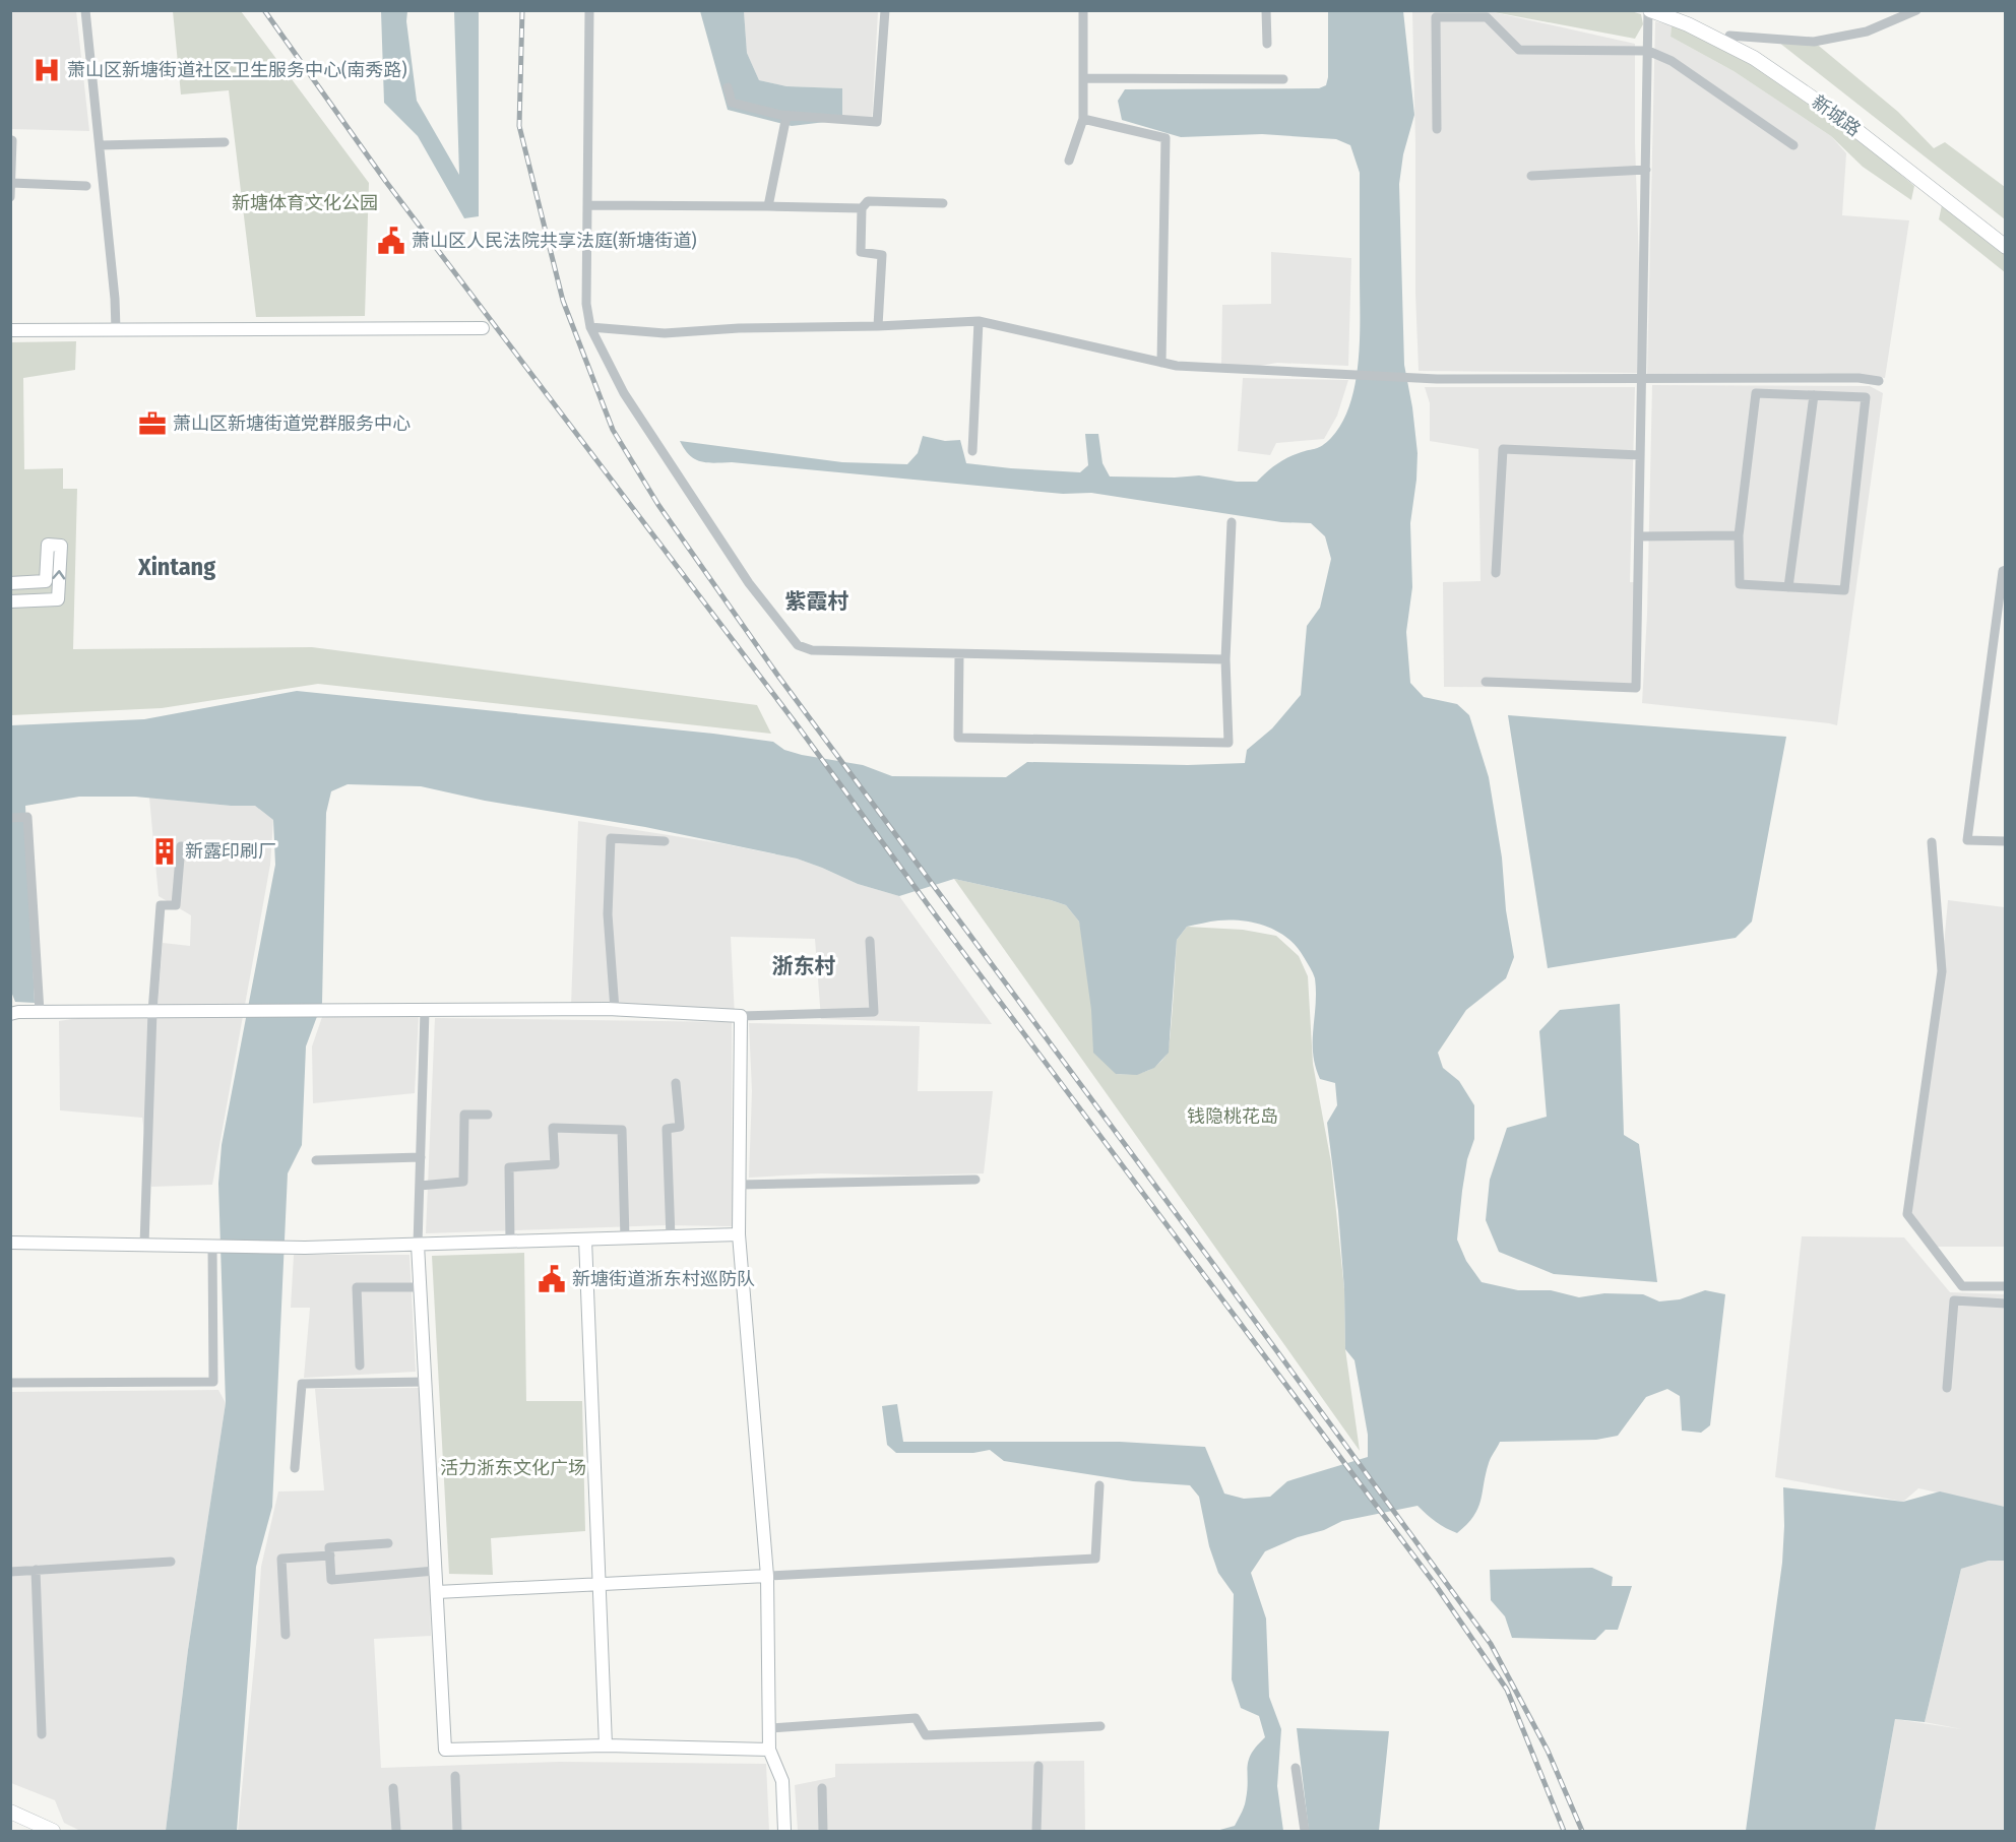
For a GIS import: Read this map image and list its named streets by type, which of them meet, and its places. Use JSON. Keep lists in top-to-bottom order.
{
  "streets": {
    "main road": ["新城路"]
  },
  "districts": ["Xintang", "紫霞村", "浙东村"],
  "parks": ["新塘体育文化公园", "钱隐桃花岛", "活力浙东文化广场"],
  "places": {
    "hospital": ["萧山区新塘街道社区卫生服务中心(南秀路)"],
    "public building": ["萧山区人民法院共享法庭(新塘街道)", "新塘街道浙东村巡防队"],
    "office": ["萧山区新塘街道党群服务中心"],
    "building": ["新露印刷厂"]
  }
}
